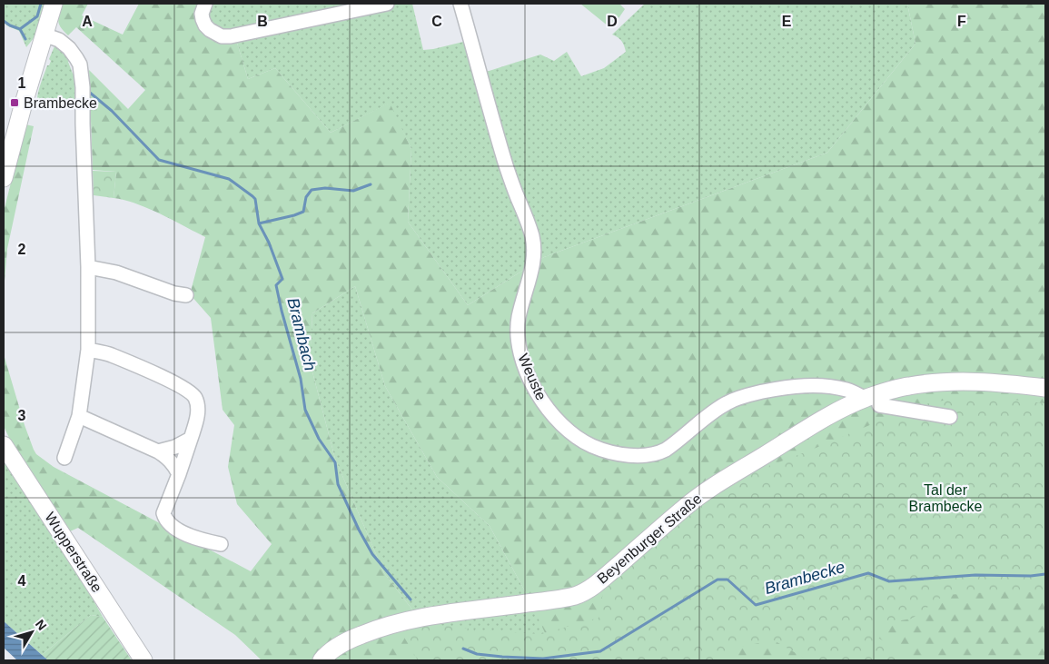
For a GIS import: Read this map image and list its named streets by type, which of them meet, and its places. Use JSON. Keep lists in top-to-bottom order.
{
  "streets": {
    "main road": ["Beyenburger Straße", "Wupperstraße"],
    "street": ["Weuste"]
  },
  "crossings": [
    ["Weuste", "Beyenburger Straße"]
  ],
  "water": ["Brambach", "Brambecke"],
  "parks": ["Tal der Brambecke"],
  "places": {
    "transit": ["Brambecke"]
  },
  "north": "top right",
  "grid": {
    "columns": [
      "A",
      "B",
      "C",
      "D",
      "E",
      "F"
    ],
    "rows": [
      "1",
      "2",
      "3",
      "4"
    ]
  }
}
